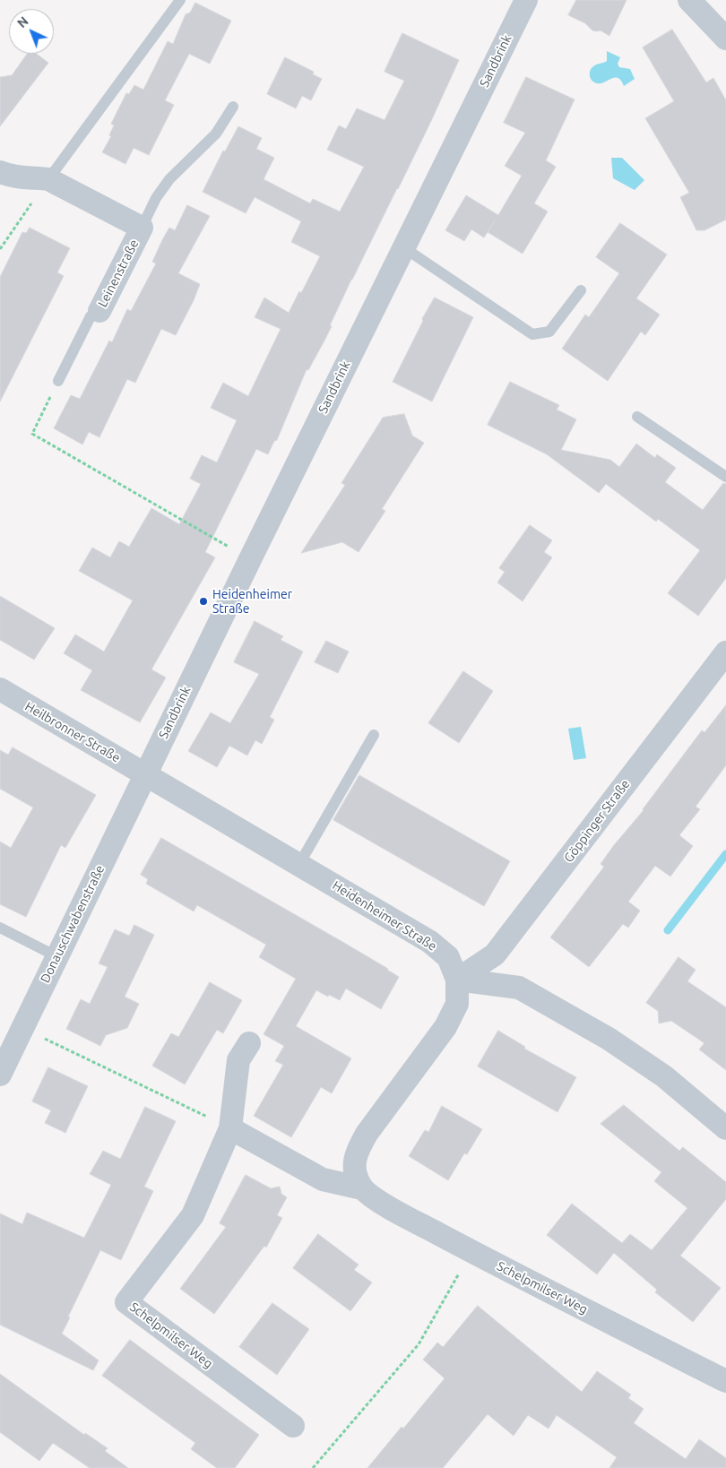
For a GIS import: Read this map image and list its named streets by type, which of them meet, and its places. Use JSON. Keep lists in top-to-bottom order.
{
  "streets": {
    "street": [
      "Sandbrink",
      "Leinenstraße",
      "Heilbronner Straße",
      "Göppinger Straße",
      "Heidenheimer Straße",
      "Donauschwabenstraße",
      "Schelpmilser Weg"
    ]
  },
  "crossings": [
    ["Sandbrink", "Heilbronner Straße"],
    ["Sandbrink", "Heidenheimer Straße"],
    ["Sandbrink", "Donauschwabenstraße"],
    ["Heilbronner Straße", "Heidenheimer Straße"],
    ["Heilbronner Straße", "Donauschwabenstraße"],
    ["Göppinger Straße", "Heidenheimer Straße"],
    ["Göppinger Straße", "Schelpmilser Weg"],
    ["Heidenheimer Straße", "Donauschwabenstraße"],
    ["Heidenheimer Straße", "Schelpmilser Weg"]
  ],
  "places": ["Heidenheimer Straße"],
  "north": "top left"
}
